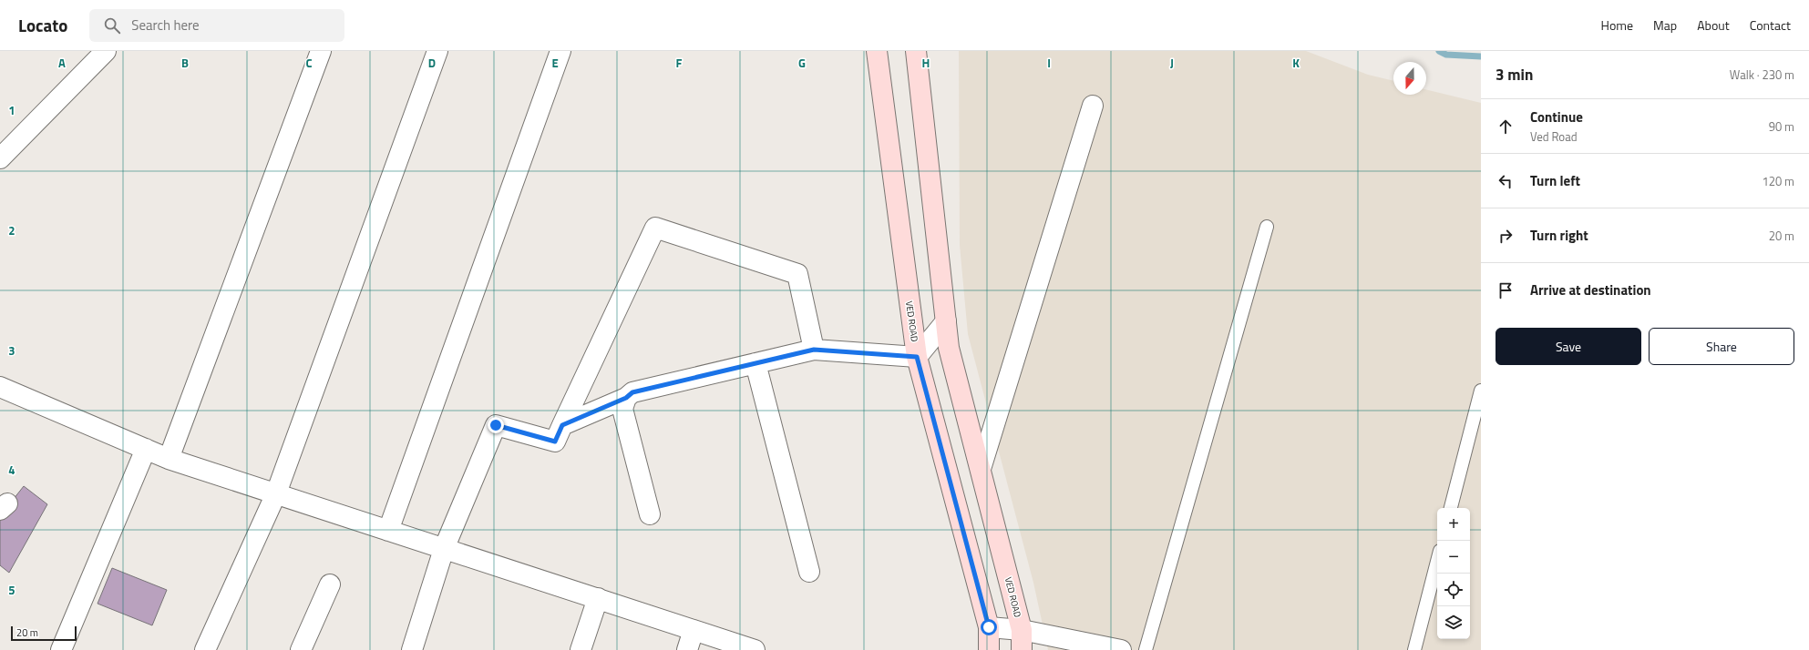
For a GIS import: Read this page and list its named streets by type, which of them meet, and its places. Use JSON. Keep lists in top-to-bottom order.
{
  "streets": {
    "main road": ["VED ROAD"]
  },
  "scale_bar": "20 m",
  "north": "bottom",
  "page": {
    "header": "Locato",
    "search": "Search here",
    "nav": [
      "Home",
      "Map",
      "About",
      "Contact"
    ],
    "heading": ["3 min", "Walk · 230 m"],
    "list": [
      ["Continue", "Ved Road", "90 m"],
      ["Turn left", "120 m"],
      ["Turn right", "20 m"],
      "Arrive at destination"
    ],
    "buttons": ["Save", "Share"],
    "map_buttons": ["+", "−"],
    "scale": "20 m"
  },
  "grid": {
    "columns": [
      "A",
      "B",
      "C",
      "D",
      "E",
      "F",
      "G",
      "H",
      "I",
      "J",
      "K"
    ],
    "rows": [
      "1",
      "2",
      "3",
      "4",
      "5"
    ]
  }
}
